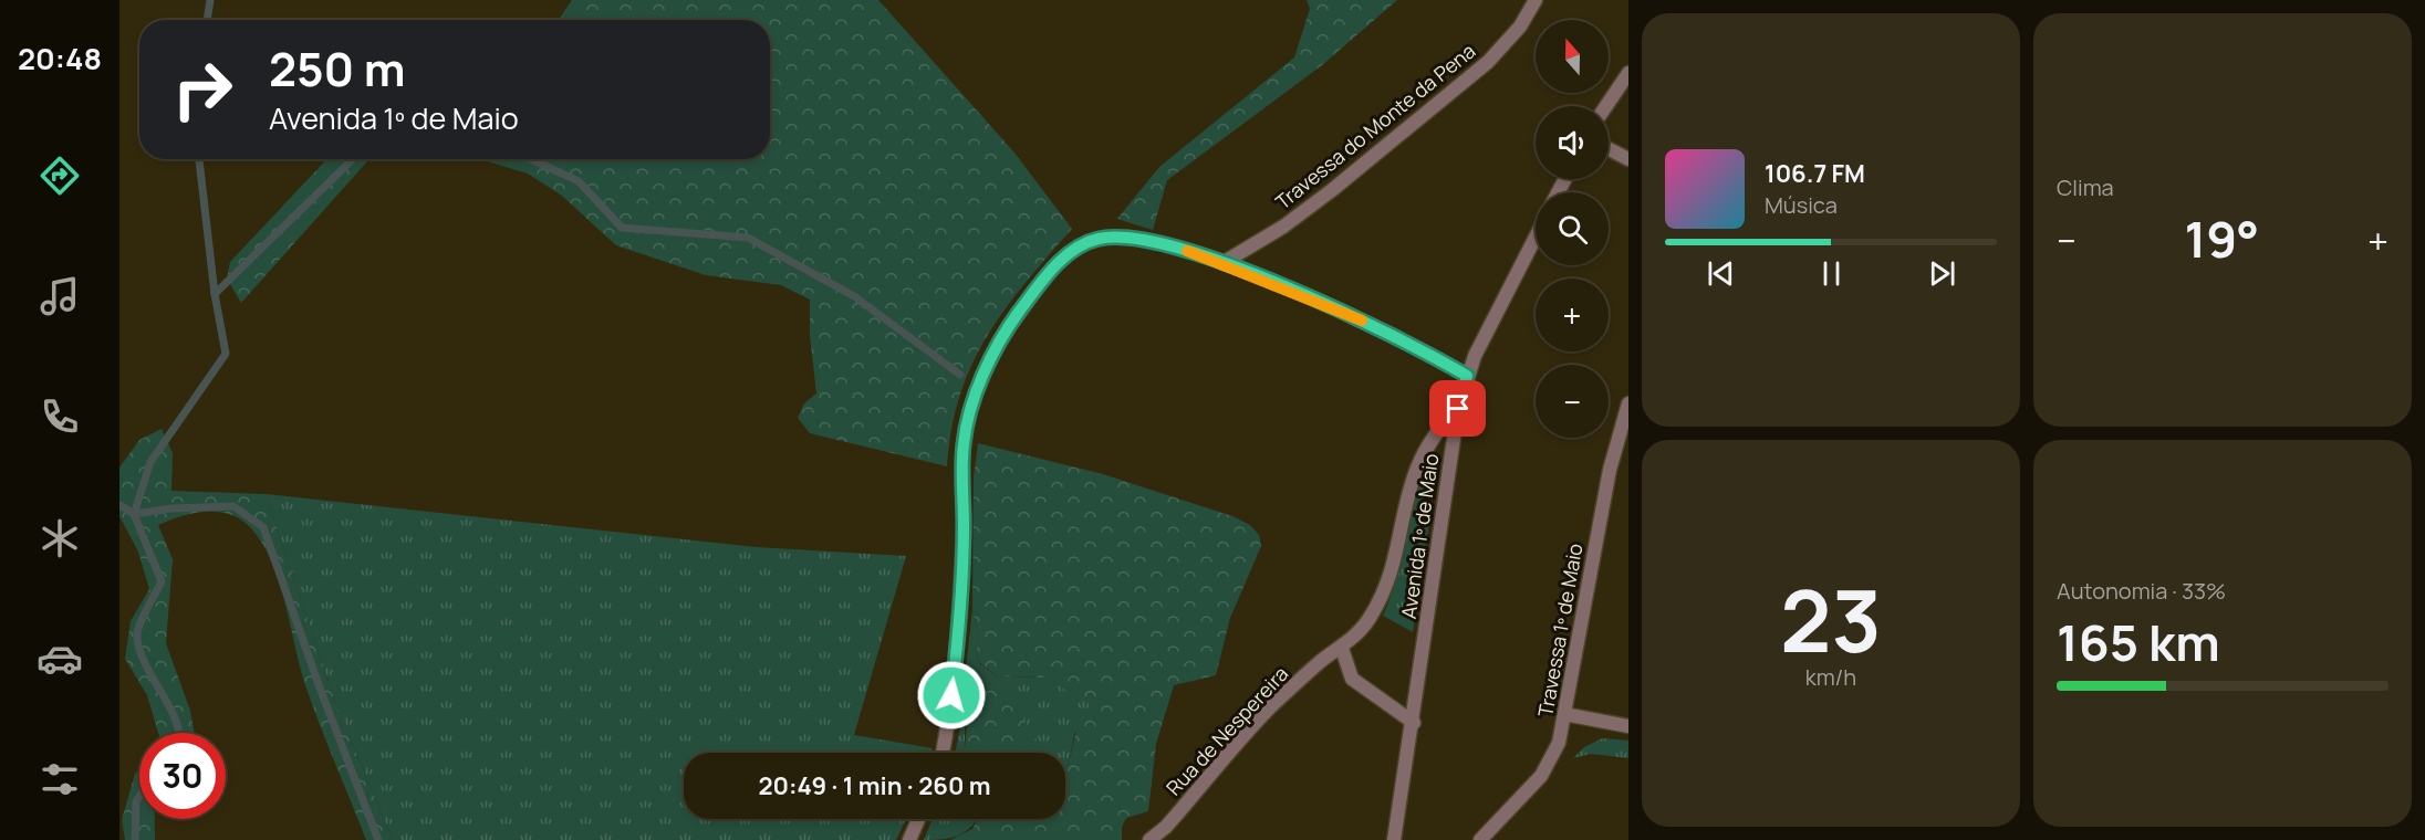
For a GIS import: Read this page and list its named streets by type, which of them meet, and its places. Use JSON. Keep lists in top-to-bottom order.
{
  "streets": {
    "street": [
      "Travessa do Monte da Pena",
      "Avenida 1º de Maio",
      "Travessa 1º de Maio",
      "Rua de Nespereira"
    ]
  },
  "crossings": [
    ["Avenida 1º de Maio", "Rua de Nespereira"]
  ],
  "north": "top",
  "page": {
    "tabs": "20:48",
    "tile": [
      "Clima",
      ["23", "km/h"],
      ["Autonomia · 33%", "165 km"]
    ],
    "map_buttons": ["+", "−"],
    "turn": ["250 m", "Avenida 1º de Maio"],
    "song": ["106.7 FM", "Música"],
    "heat": ["−", "19°", "+"],
    "limit": "30",
    "trip": "20:49 · 1 min · 260 m"
  }
}
